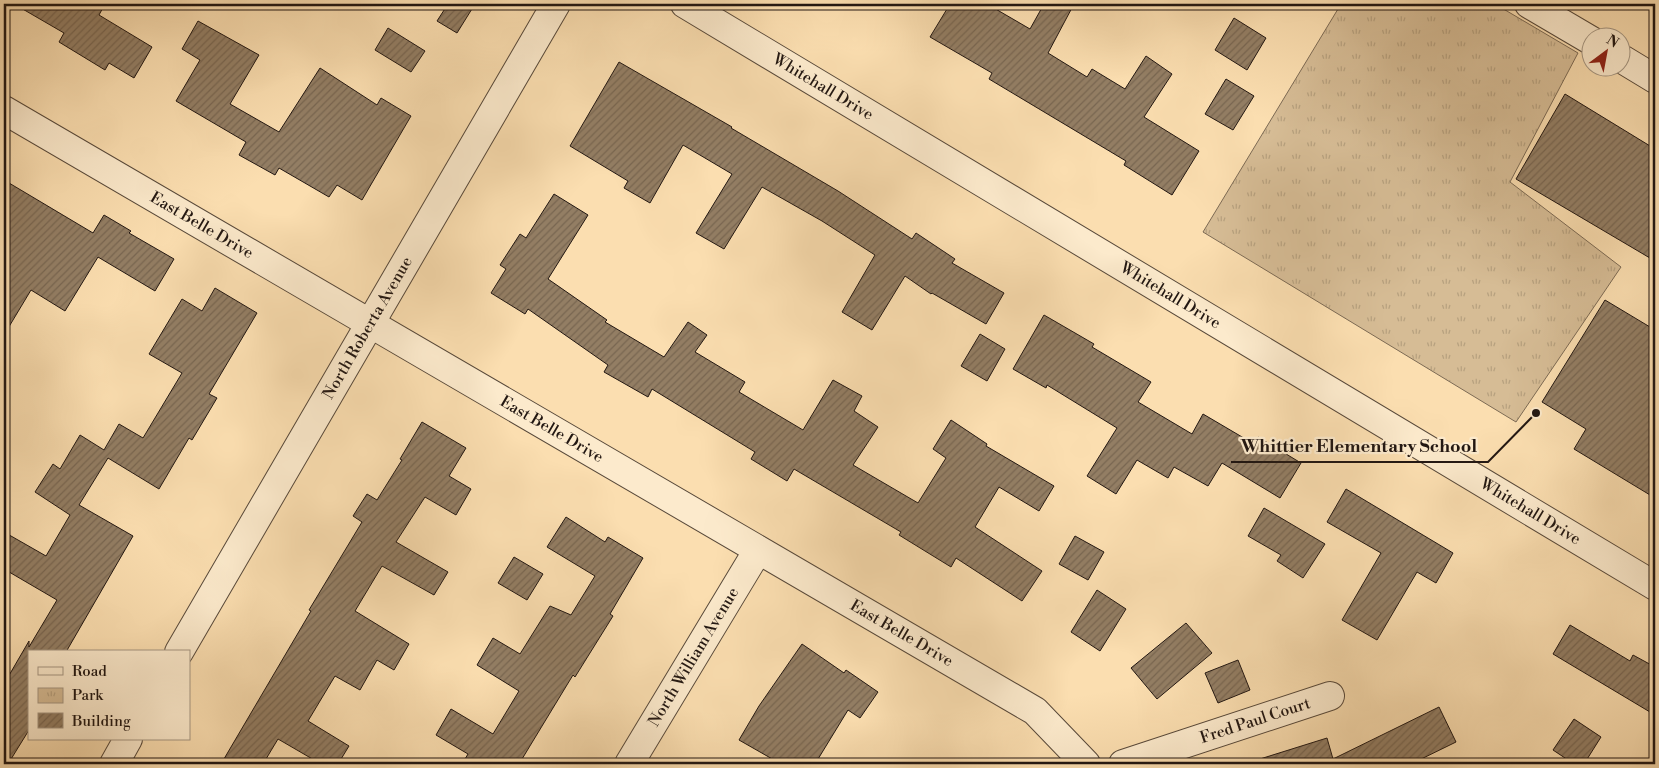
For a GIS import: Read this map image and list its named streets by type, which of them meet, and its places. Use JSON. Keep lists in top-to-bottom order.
{
  "streets": {
    "street": [
      "Whitehall Drive",
      "East Belle Drive",
      "North Roberta Avenue",
      "North William Avenue",
      "Fred Paul Court"
    ]
  },
  "crossings": [
    ["East Belle Drive", "North Roberta Avenue"],
    ["East Belle Drive", "North William Avenue"]
  ],
  "places": ["Whittier Elementary School"],
  "legend": ["Road", "Park", "Building"],
  "north": "top right"
}
